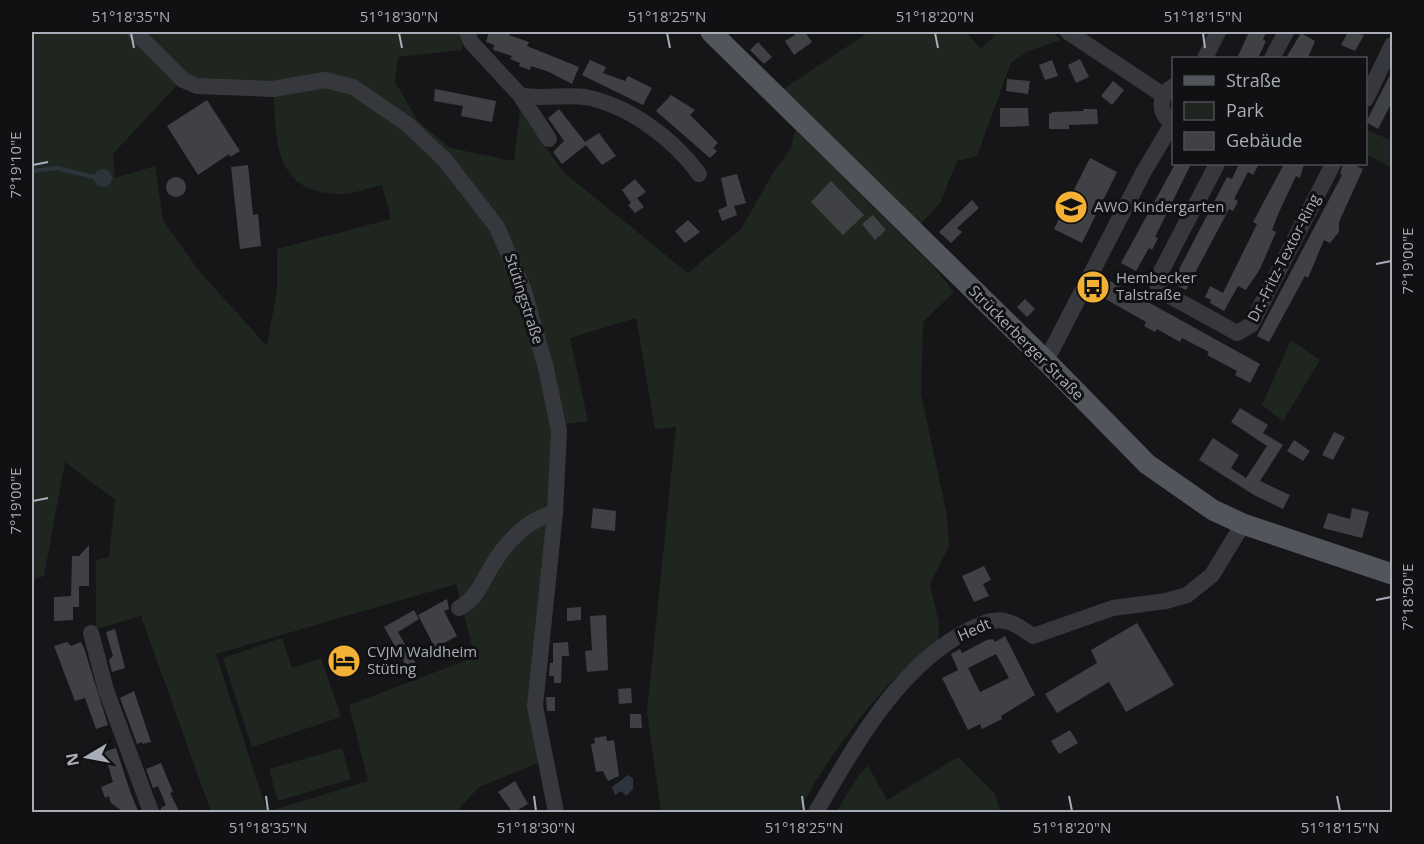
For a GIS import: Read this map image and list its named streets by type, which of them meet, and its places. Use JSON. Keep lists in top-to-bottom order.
{
  "streets": {
    "main road": ["Strückerberger Straße"],
    "street": ["Dr.-Fritz-Textor-Ring", "Stütingstraße", "Hedt"]
  },
  "crossings": [
    ["Strückerberger Straße", "Hedt"]
  ],
  "places": {
    "school or university": ["AWO Kindergarten"],
    "bus stop": ["Hembecker Talstraße"],
    "hotel": ["CVJM Waldheim Stüting"]
  },
  "legend": ["Straße", "Park", "Gebäude"],
  "north": "left",
  "coordinates": [
    "51°18'35\"N",
    "51°18'30\"N",
    "51°18'25\"N",
    "51°18'20\"N",
    "51°18'15\"N",
    "7°19'10\"E",
    "7°19'00\"E",
    "7°18'50\"E"
  ]
}
